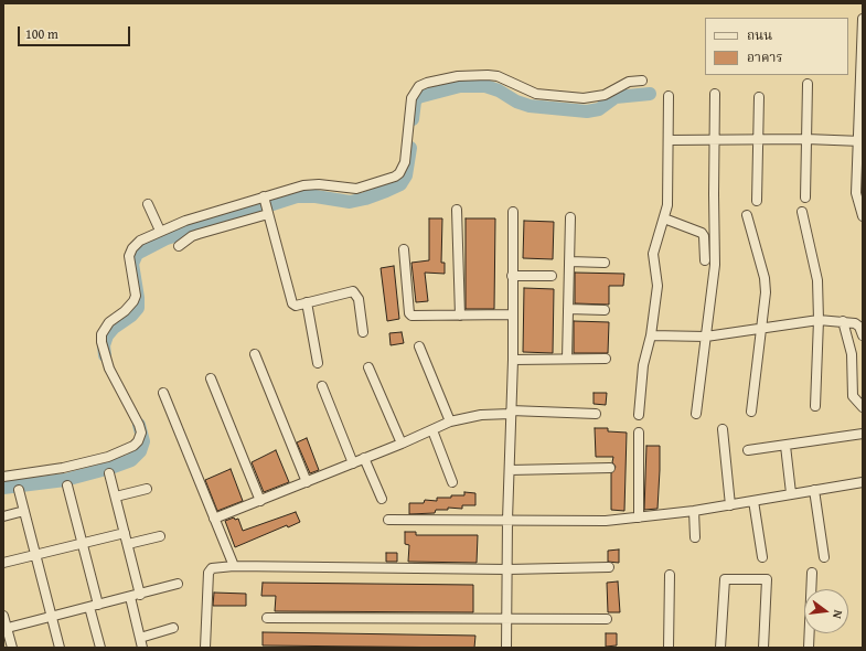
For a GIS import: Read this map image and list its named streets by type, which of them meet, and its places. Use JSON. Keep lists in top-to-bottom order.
{
  "legend": ["ถนน", "อาคาร"],
  "scale_bar": "100 m",
  "north": "right"
}
